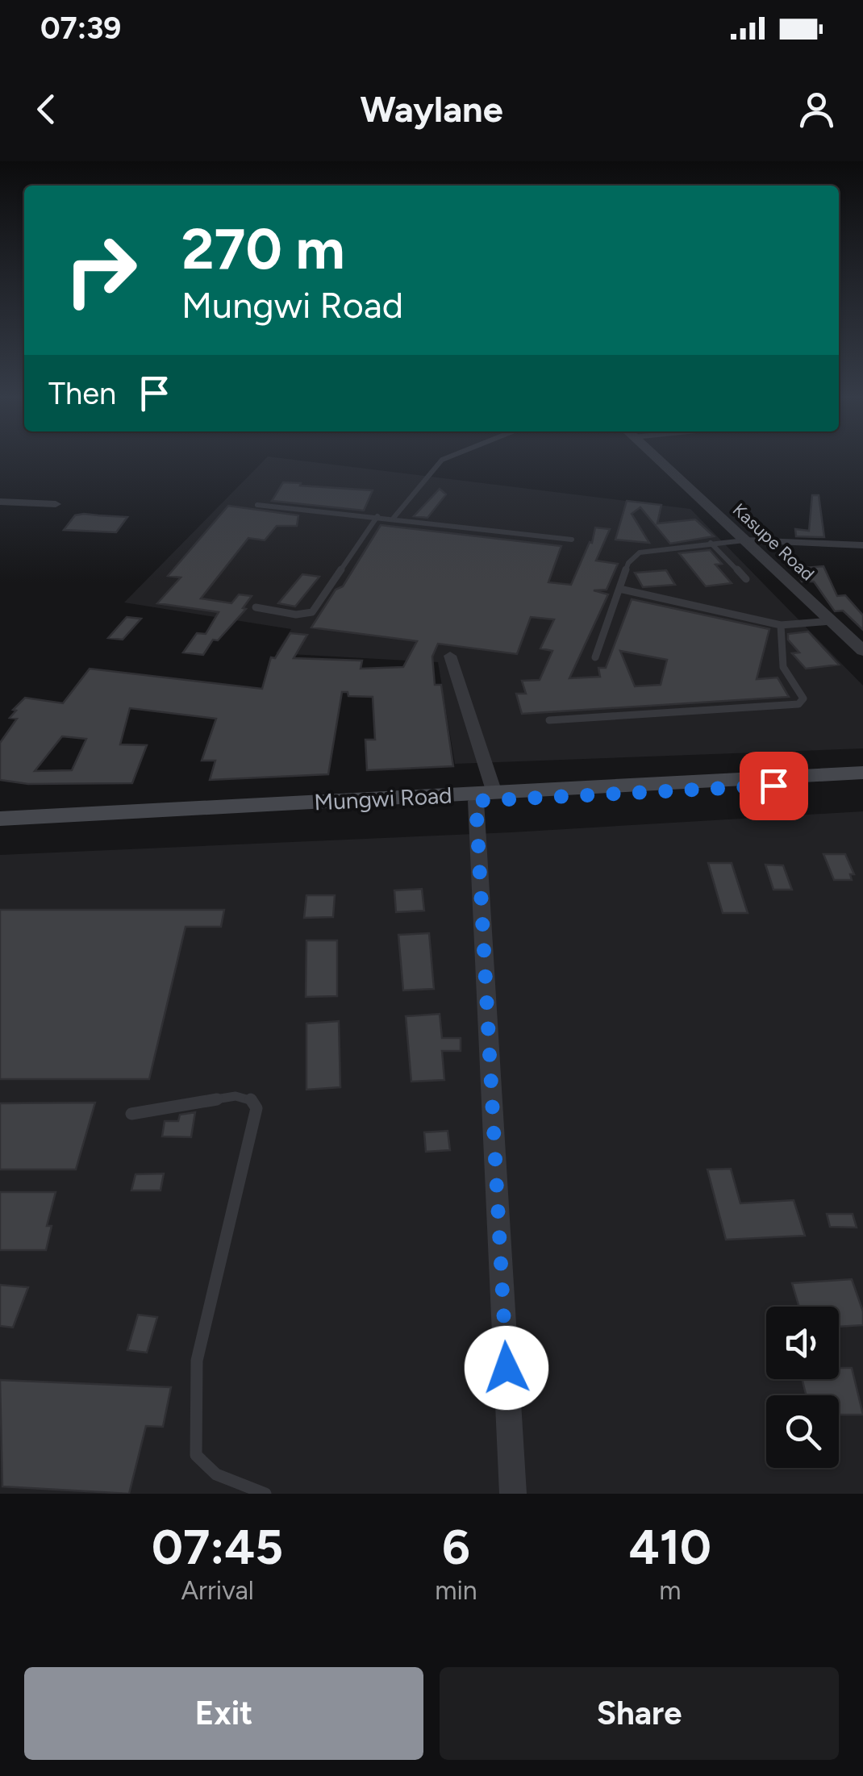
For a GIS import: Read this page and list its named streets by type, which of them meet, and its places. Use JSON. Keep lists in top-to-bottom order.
{
  "streets": {
    "main road": ["Mungwi Road"],
    "street": ["Kasupe Road"]
  },
  "page": {
    "status": "07:39",
    "header": "Waylane",
    "turn": ["270 m", "Mungwi Road"],
    "then": "Then",
    "eta": [
      "07:45",
      "Arrival",
      "6",
      "min",
      "410",
      "m"
    ],
    "buttons": ["Exit", "Share"]
  }
}
